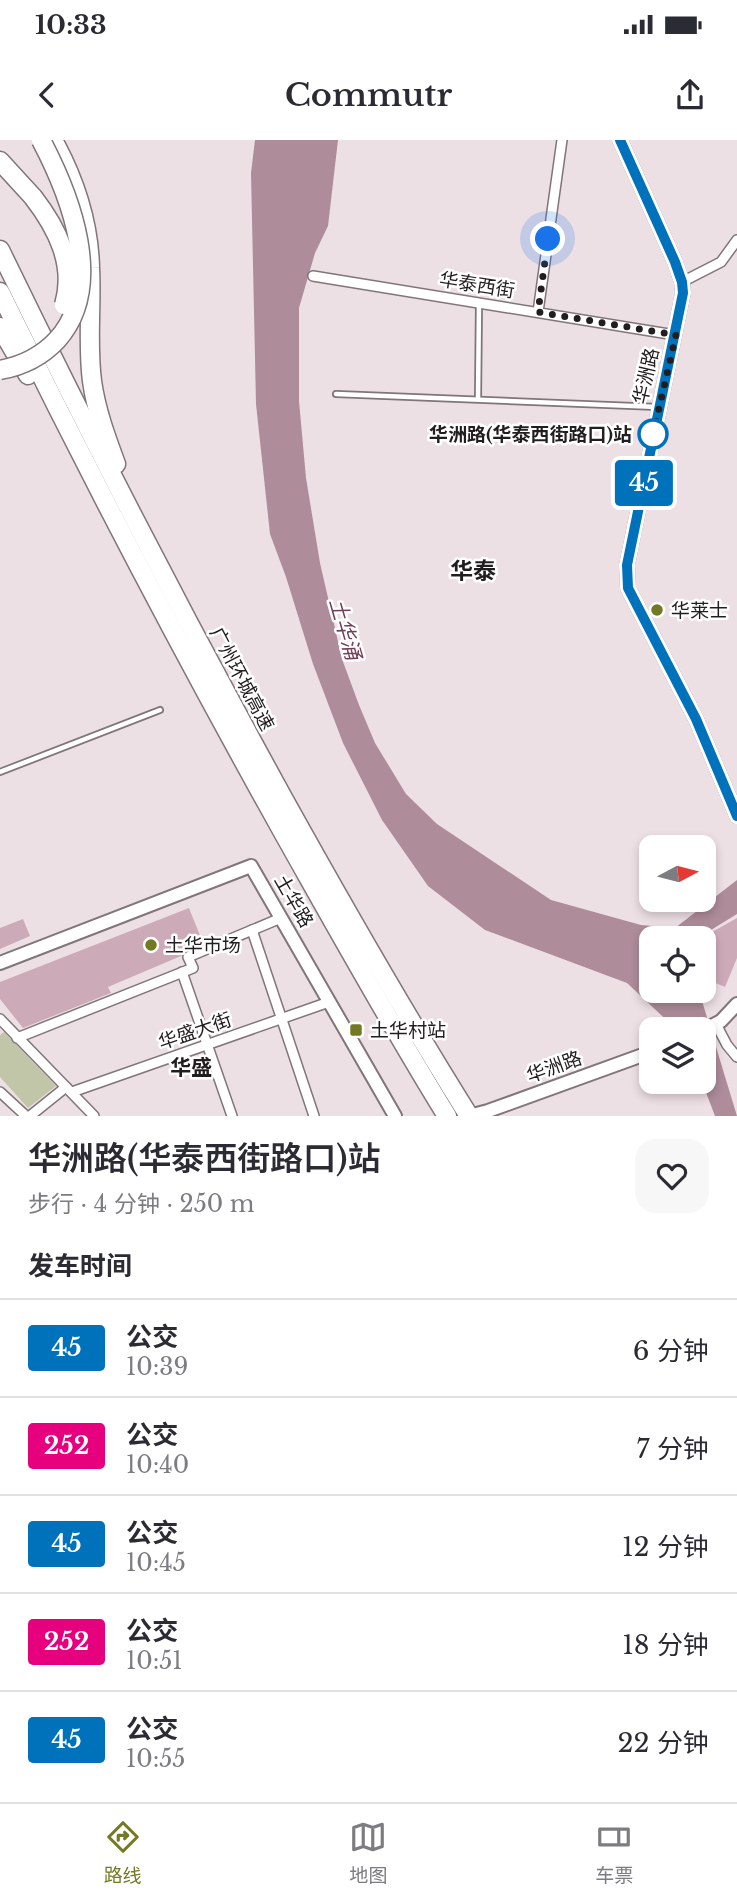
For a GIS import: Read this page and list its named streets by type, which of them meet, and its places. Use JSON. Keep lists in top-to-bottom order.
{
  "streets": {
    "highway": ["广州环城高速"],
    "main road": ["华洲路", "土华路"],
    "street": ["华泰西街", "华盛大街"]
  },
  "crossings": [
    ["华泰西街", "华洲路"],
    ["华洲路", "广州环城高速"],
    ["土华路", "华盛大街"]
  ],
  "districts": ["华泰", "华盛"],
  "water": ["土华涌"],
  "places": {
    "other": ["华洲路(华泰西街路口)站", "华莱士", "土华市场"],
    "transit": ["土华村站"]
  },
  "lines": ["bus line 45"],
  "north": "right",
  "page": {
    "status": "10:33",
    "header": "Commutr",
    "on_map": "45",
    "heading": [
      ["华洲路(华泰西街路口)站", "步行 · 4 分钟 · 250 m"],
      "发车时间"
    ],
    "list": [
      {
        "mark": "45",
        "name": "公交",
        "note": "10:39",
        "value": "6 分钟"
      },
      {
        "mark": "252",
        "name": "公交",
        "note": "10:40",
        "value": "7 分钟"
      },
      {
        "mark": "45",
        "name": "公交",
        "note": "10:45",
        "value": "12 分钟"
      },
      {
        "mark": "252",
        "name": "公交",
        "note": "10:51",
        "value": "18 分钟"
      },
      {
        "mark": "45",
        "name": "公交",
        "note": "10:55",
        "value": "22 分钟"
      }
    ],
    "tabs": ["路线", "地图", "车票"]
  }
}
